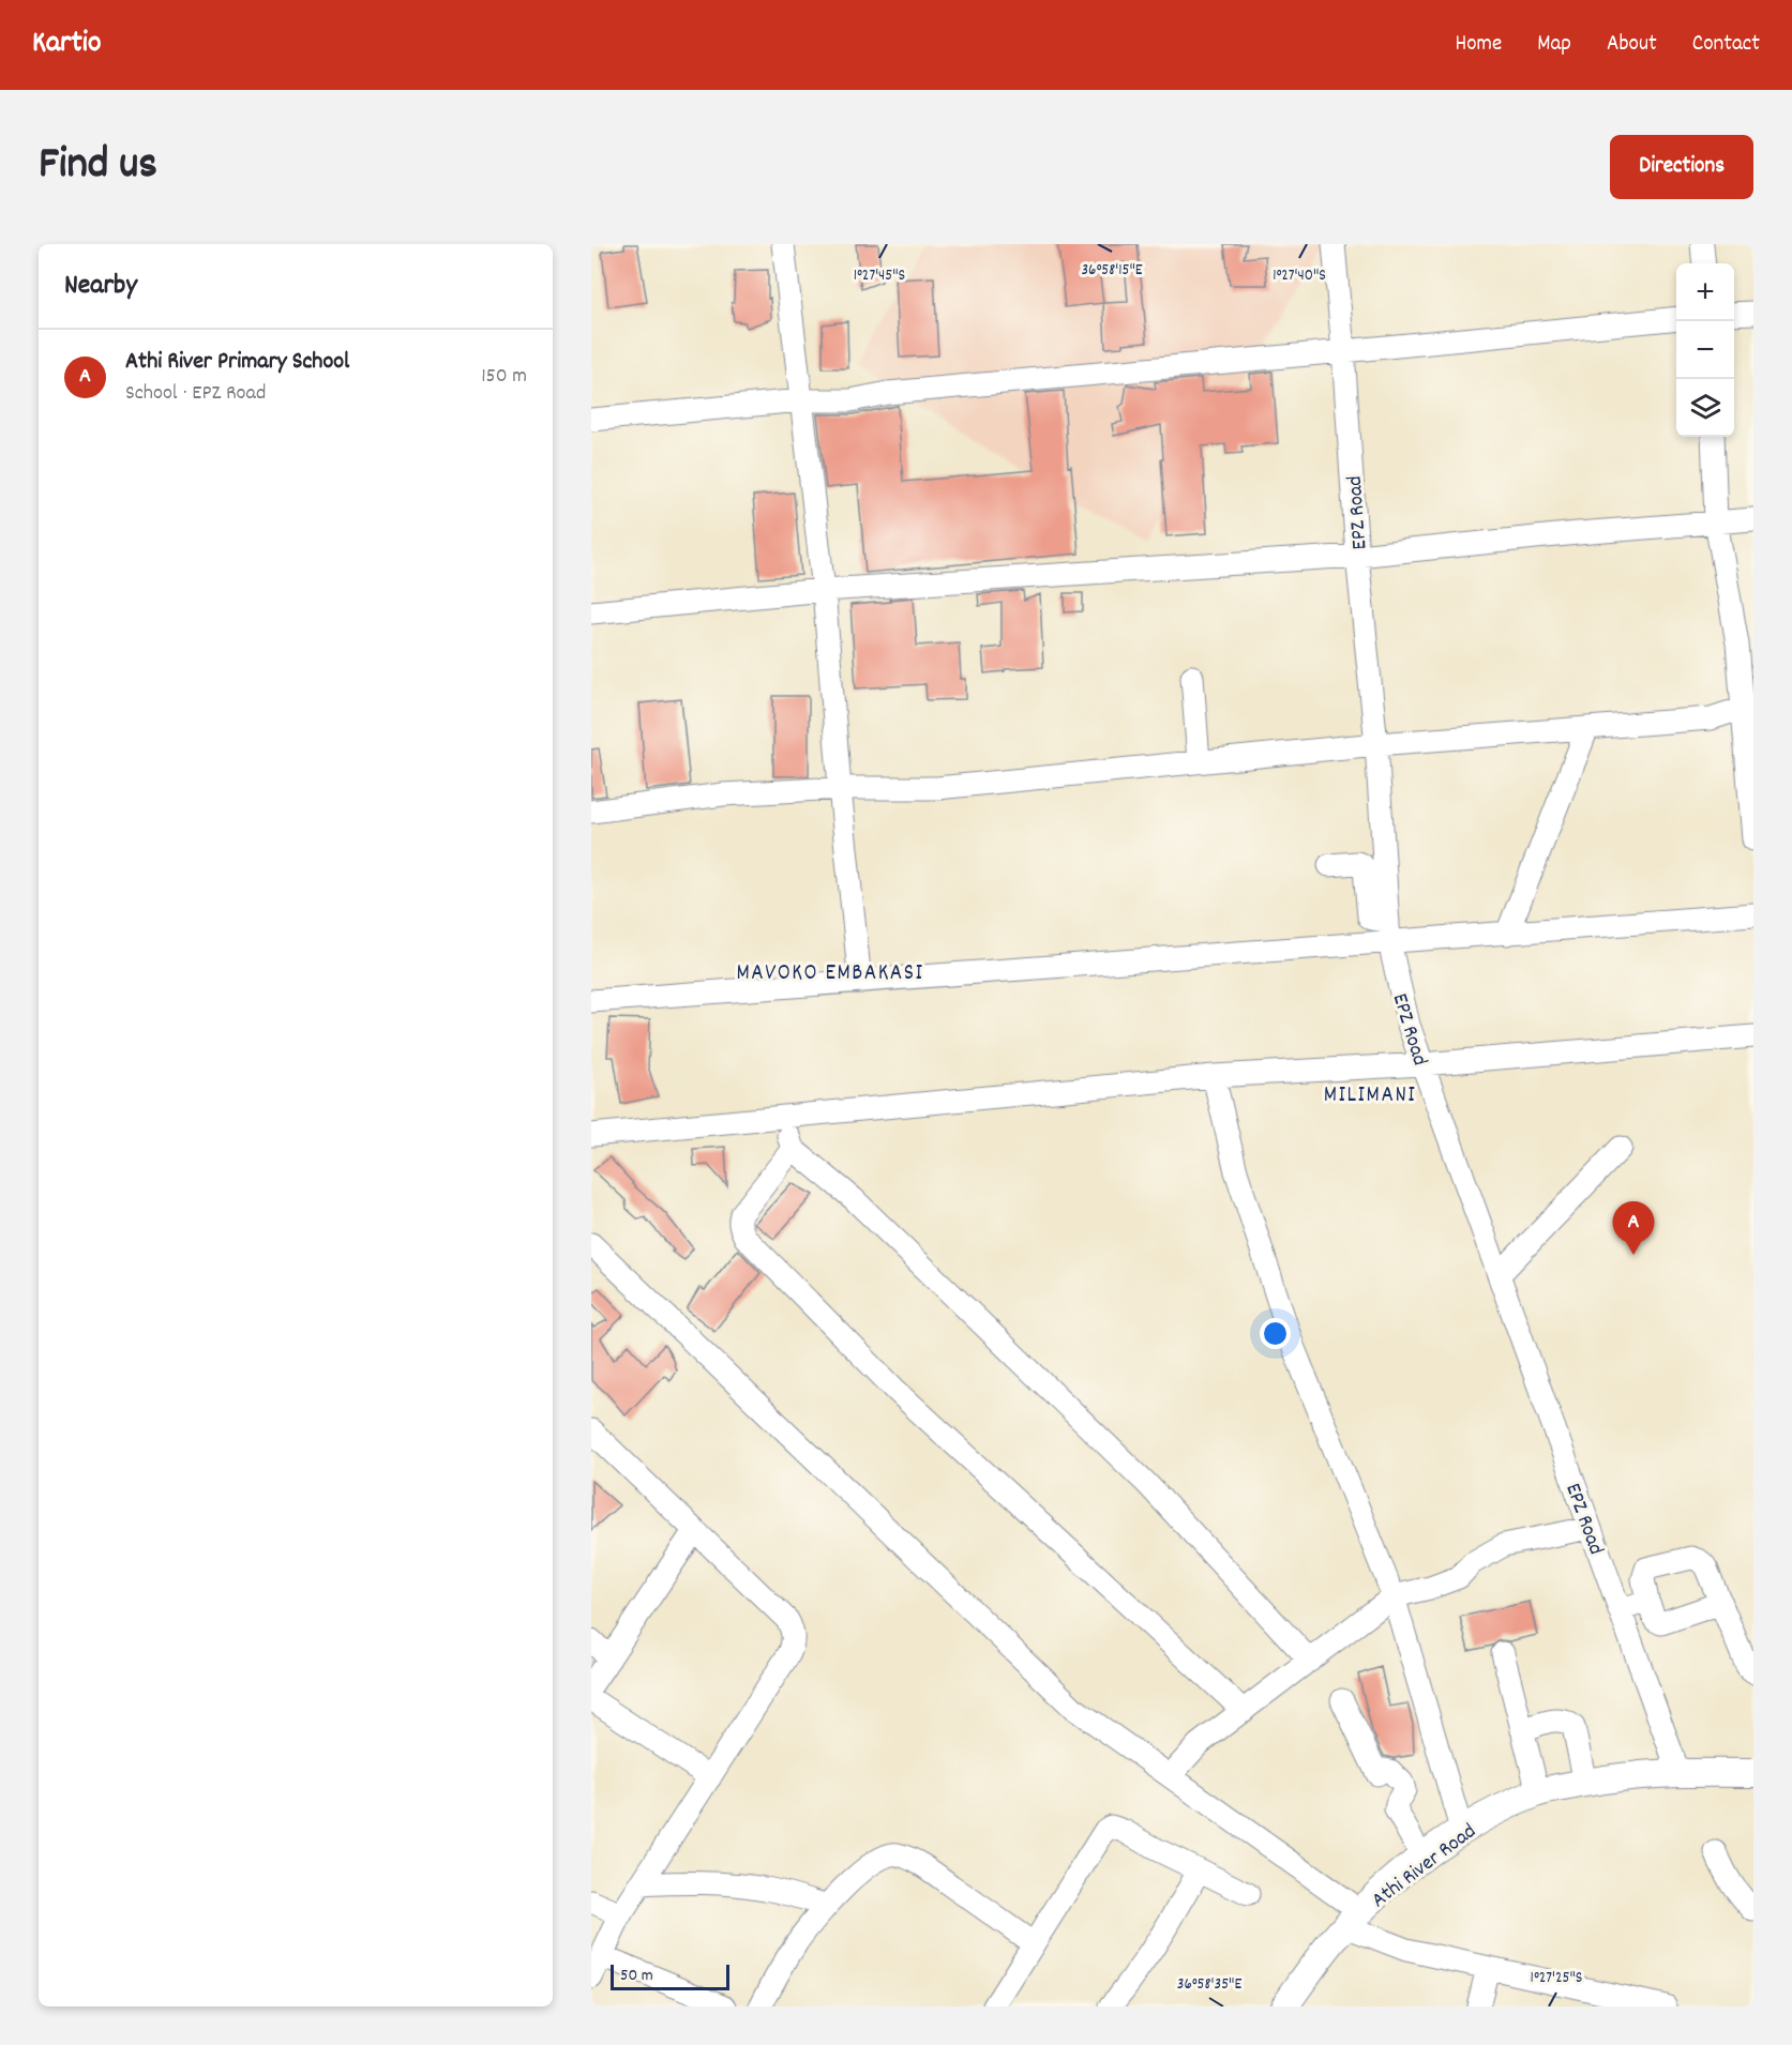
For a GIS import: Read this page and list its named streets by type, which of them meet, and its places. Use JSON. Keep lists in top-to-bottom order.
{
  "streets": {
    "main road": ["Athi River Road"],
    "street": ["EPZ Road"]
  },
  "crossings": [
    ["EPZ Road", "Athi River Road"]
  ],
  "districts": ["MAVOKO EMBAKASI", "MILIMANI"],
  "scale_bar": "50 m",
  "page": {
    "header": "Kartio",
    "nav": [
      "Home",
      "Map",
      "About",
      "Contact"
    ],
    "title": "Find us",
    "buttons": "Directions",
    "heading": "Nearby",
    "map_buttons": ["+", "−"],
    "list": [
      {
        "mark": "A",
        "name": "Athi River Primary School",
        "note": "School · EPZ Road",
        "value": "150 m"
      }
    ],
    "pins": "A",
    "scale": "50 m"
  },
  "coordinates": [
    "36°58'15\"E",
    "1°27'45\"S",
    "1°27'40\"S",
    "1°27'25\"S",
    "36°58'35\"E"
  ]
}
